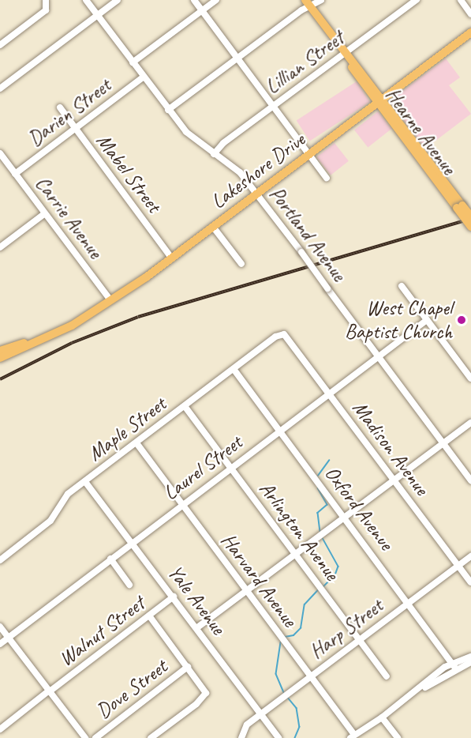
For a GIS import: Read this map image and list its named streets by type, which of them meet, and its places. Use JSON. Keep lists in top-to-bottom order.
{
  "streets": {
    "main road": ["Hearne Avenue", "Lakeshore Drive"],
    "street": [
      "Lillian Street",
      "Darien Street",
      "Mabel Street",
      "Carrie Avenue",
      "Portland Avenue",
      "Maple Street",
      "Madison Avenue",
      "Laurel Street",
      "Oxford Avenue",
      "Arlington Avenue",
      "Harvard Avenue",
      "Yale Avenue",
      "Harp Street",
      "Walnut Street",
      "Dove Street"
    ]
  },
  "crossings": [
    ["Lillian Street", "Hearne Avenue"],
    ["Lillian Street", "Portland Avenue"],
    ["Darien Street", "Mabel Street"],
    ["Darien Street", "Carrie Avenue"],
    ["Darien Street", "Portland Avenue"],
    ["Hearne Avenue", "Lakeshore Drive"],
    ["Lakeshore Drive", "Mabel Street"],
    ["Lakeshore Drive", "Carrie Avenue"],
    ["Lakeshore Drive", "Portland Avenue"],
    ["Portland Avenue", "Laurel Street"],
    ["Maple Street", "Madison Avenue"],
    ["Maple Street", "Oxford Avenue"],
    ["Maple Street", "Arlington Avenue"],
    ["Maple Street", "Harvard Avenue"],
    ["Maple Street", "Yale Avenue"],
    ["Madison Avenue", "Laurel Street"],
    ["Madison Avenue", "Harp Street"],
    ["Laurel Street", "Oxford Avenue"],
    ["Laurel Street", "Arlington Avenue"],
    ["Laurel Street", "Harvard Avenue"],
    ["Laurel Street", "Yale Avenue"],
    ["Oxford Avenue", "Harp Street"],
    ["Arlington Avenue", "Harp Street"],
    ["Harvard Avenue", "Harp Street"],
    ["Yale Avenue", "Harp Street"],
    ["Yale Avenue", "Walnut Street"]
  ],
  "places": ["West Chapel Baptist Church"]
}
